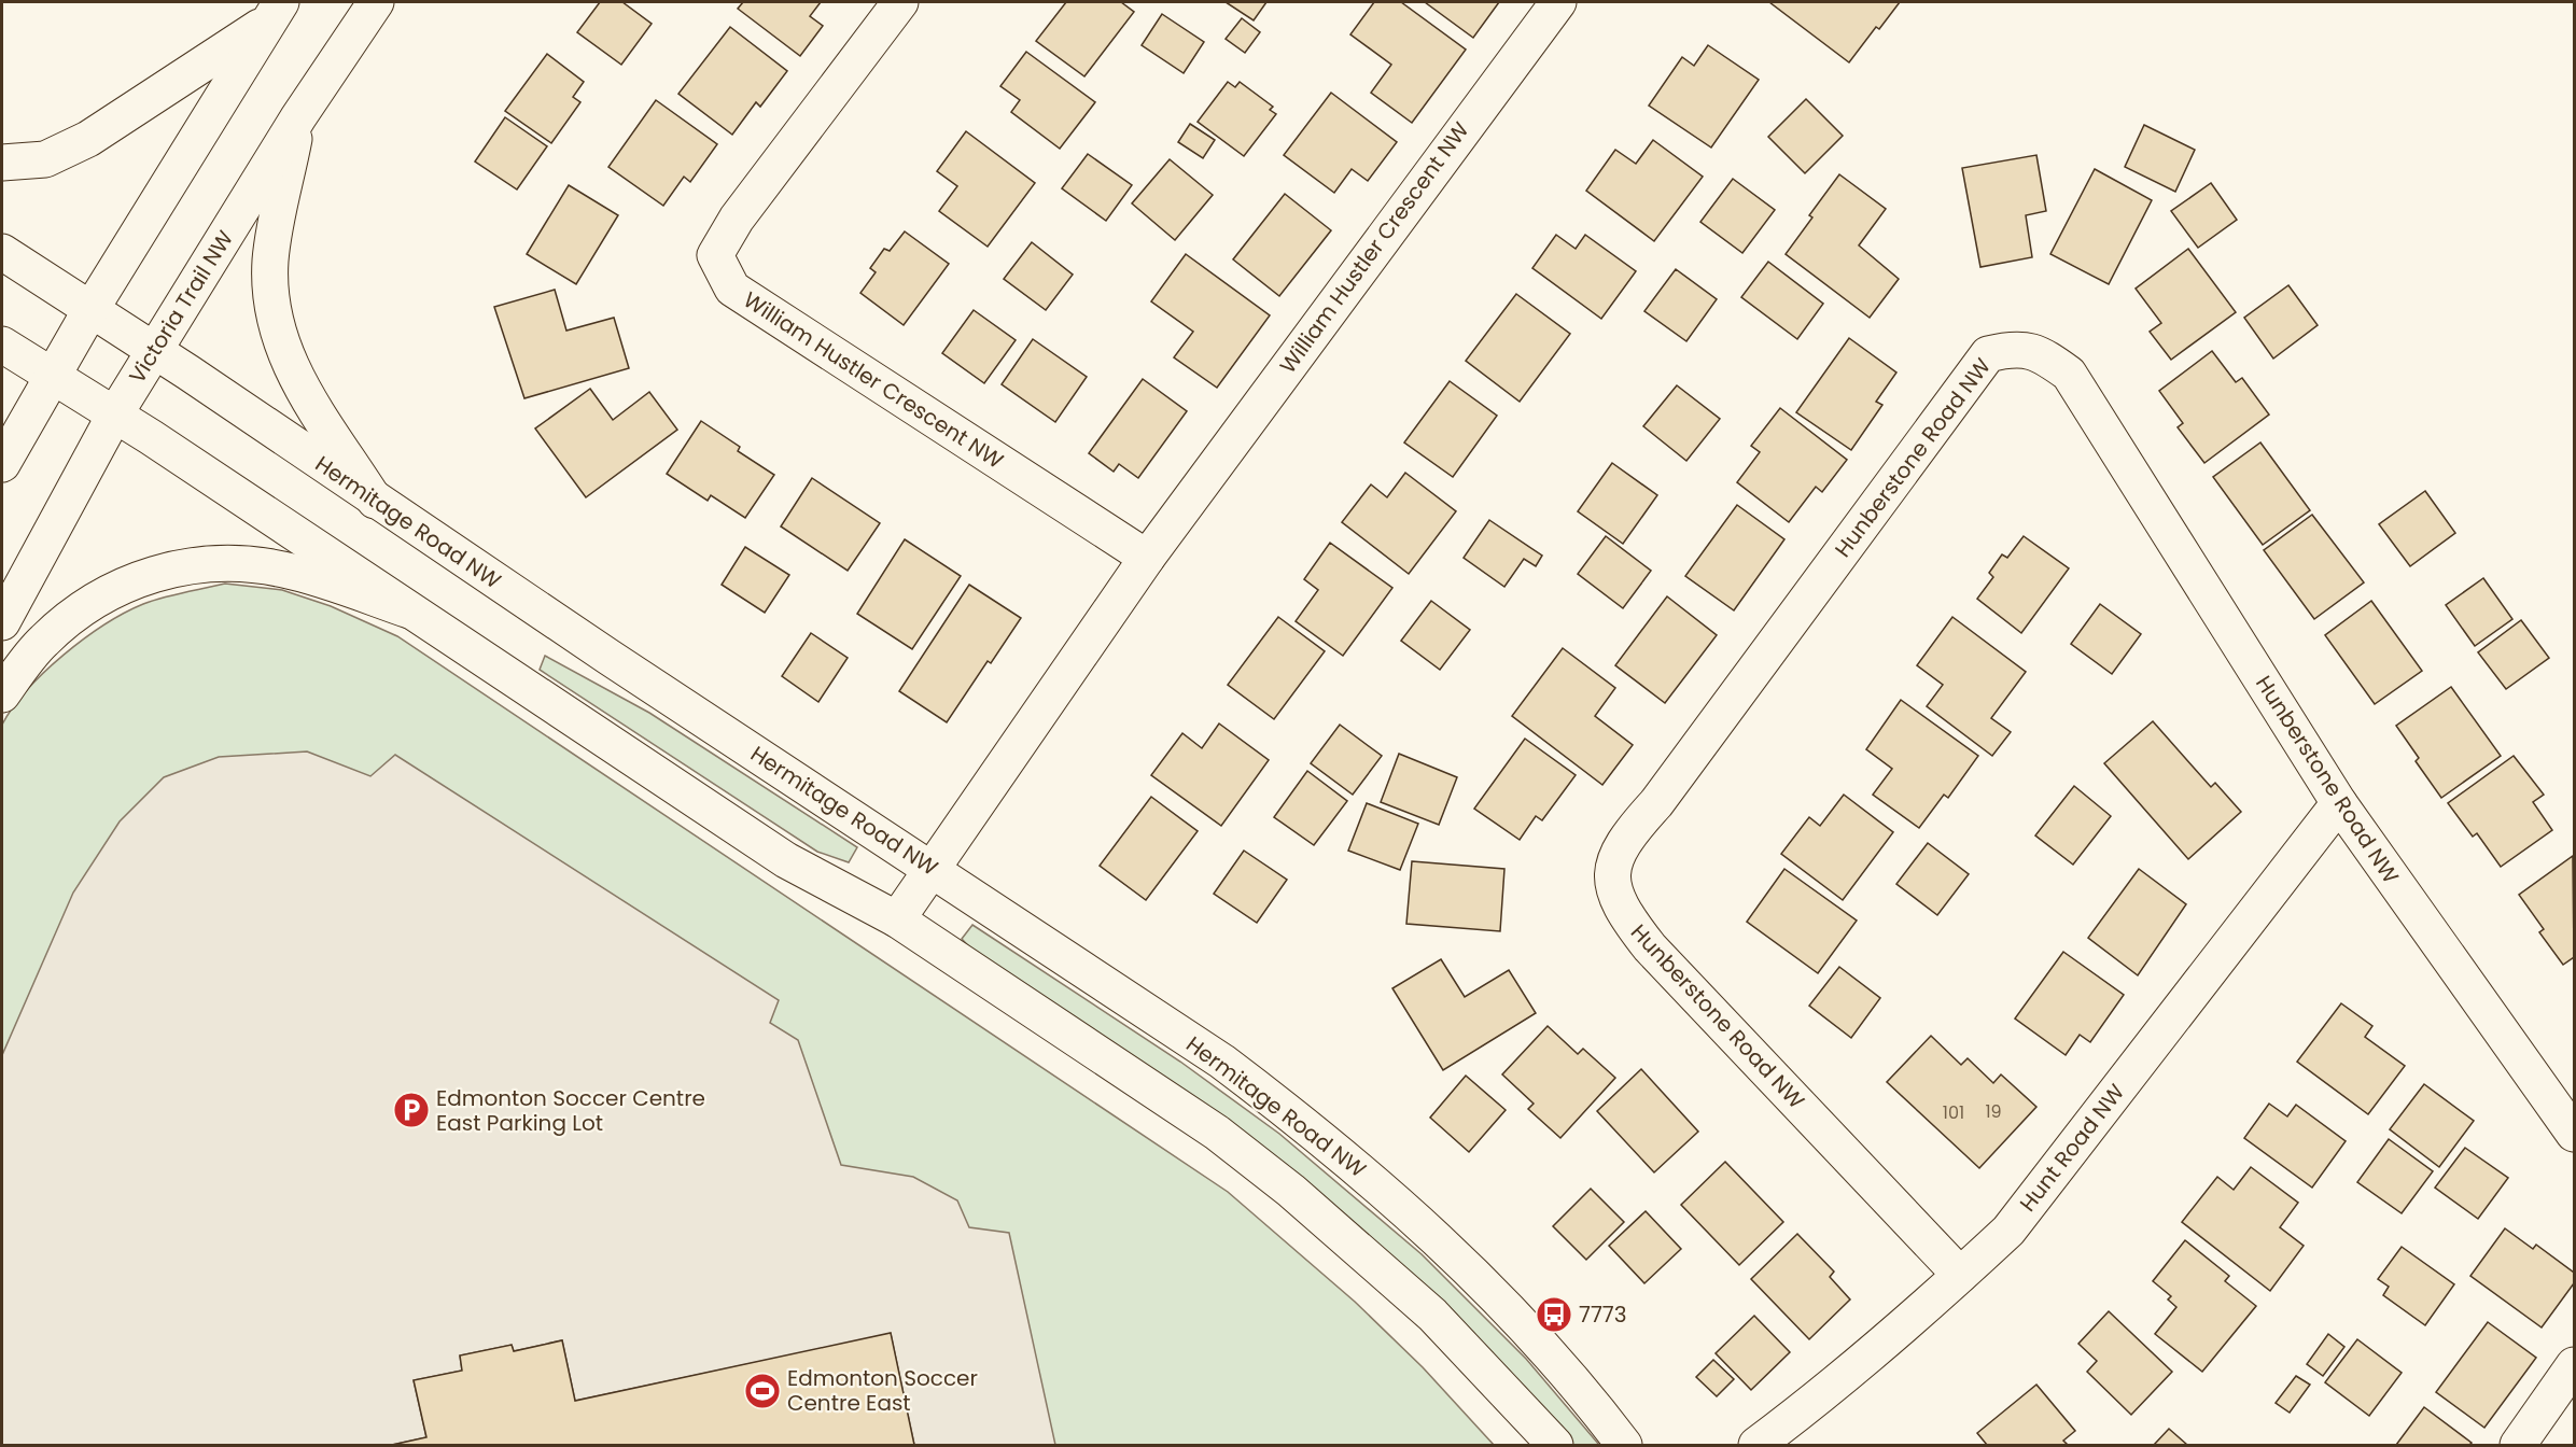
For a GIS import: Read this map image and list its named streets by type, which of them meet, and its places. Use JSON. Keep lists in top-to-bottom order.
{
  "streets": {
    "street": [
      "William Hustler Crescent NW",
      "Victoria Trail NW",
      "Hunberstone Road NW",
      "Hermitage Road NW",
      "Hunt Road NW"
    ]
  },
  "crossings": [
    ["William Hustler Crescent NW", "Hermitage Road NW"],
    ["Victoria Trail NW", "Hermitage Road NW"],
    ["Hunberstone Road NW", "Hunt Road NW"]
  ],
  "places": {
    "parking": ["Edmonton Soccer Centre East Parking Lot"],
    "bus stop": ["7773"],
    "sports": ["Edmonton Soccer Centre East"]
  },
  "house_numbers": ["19", "101"]
}
